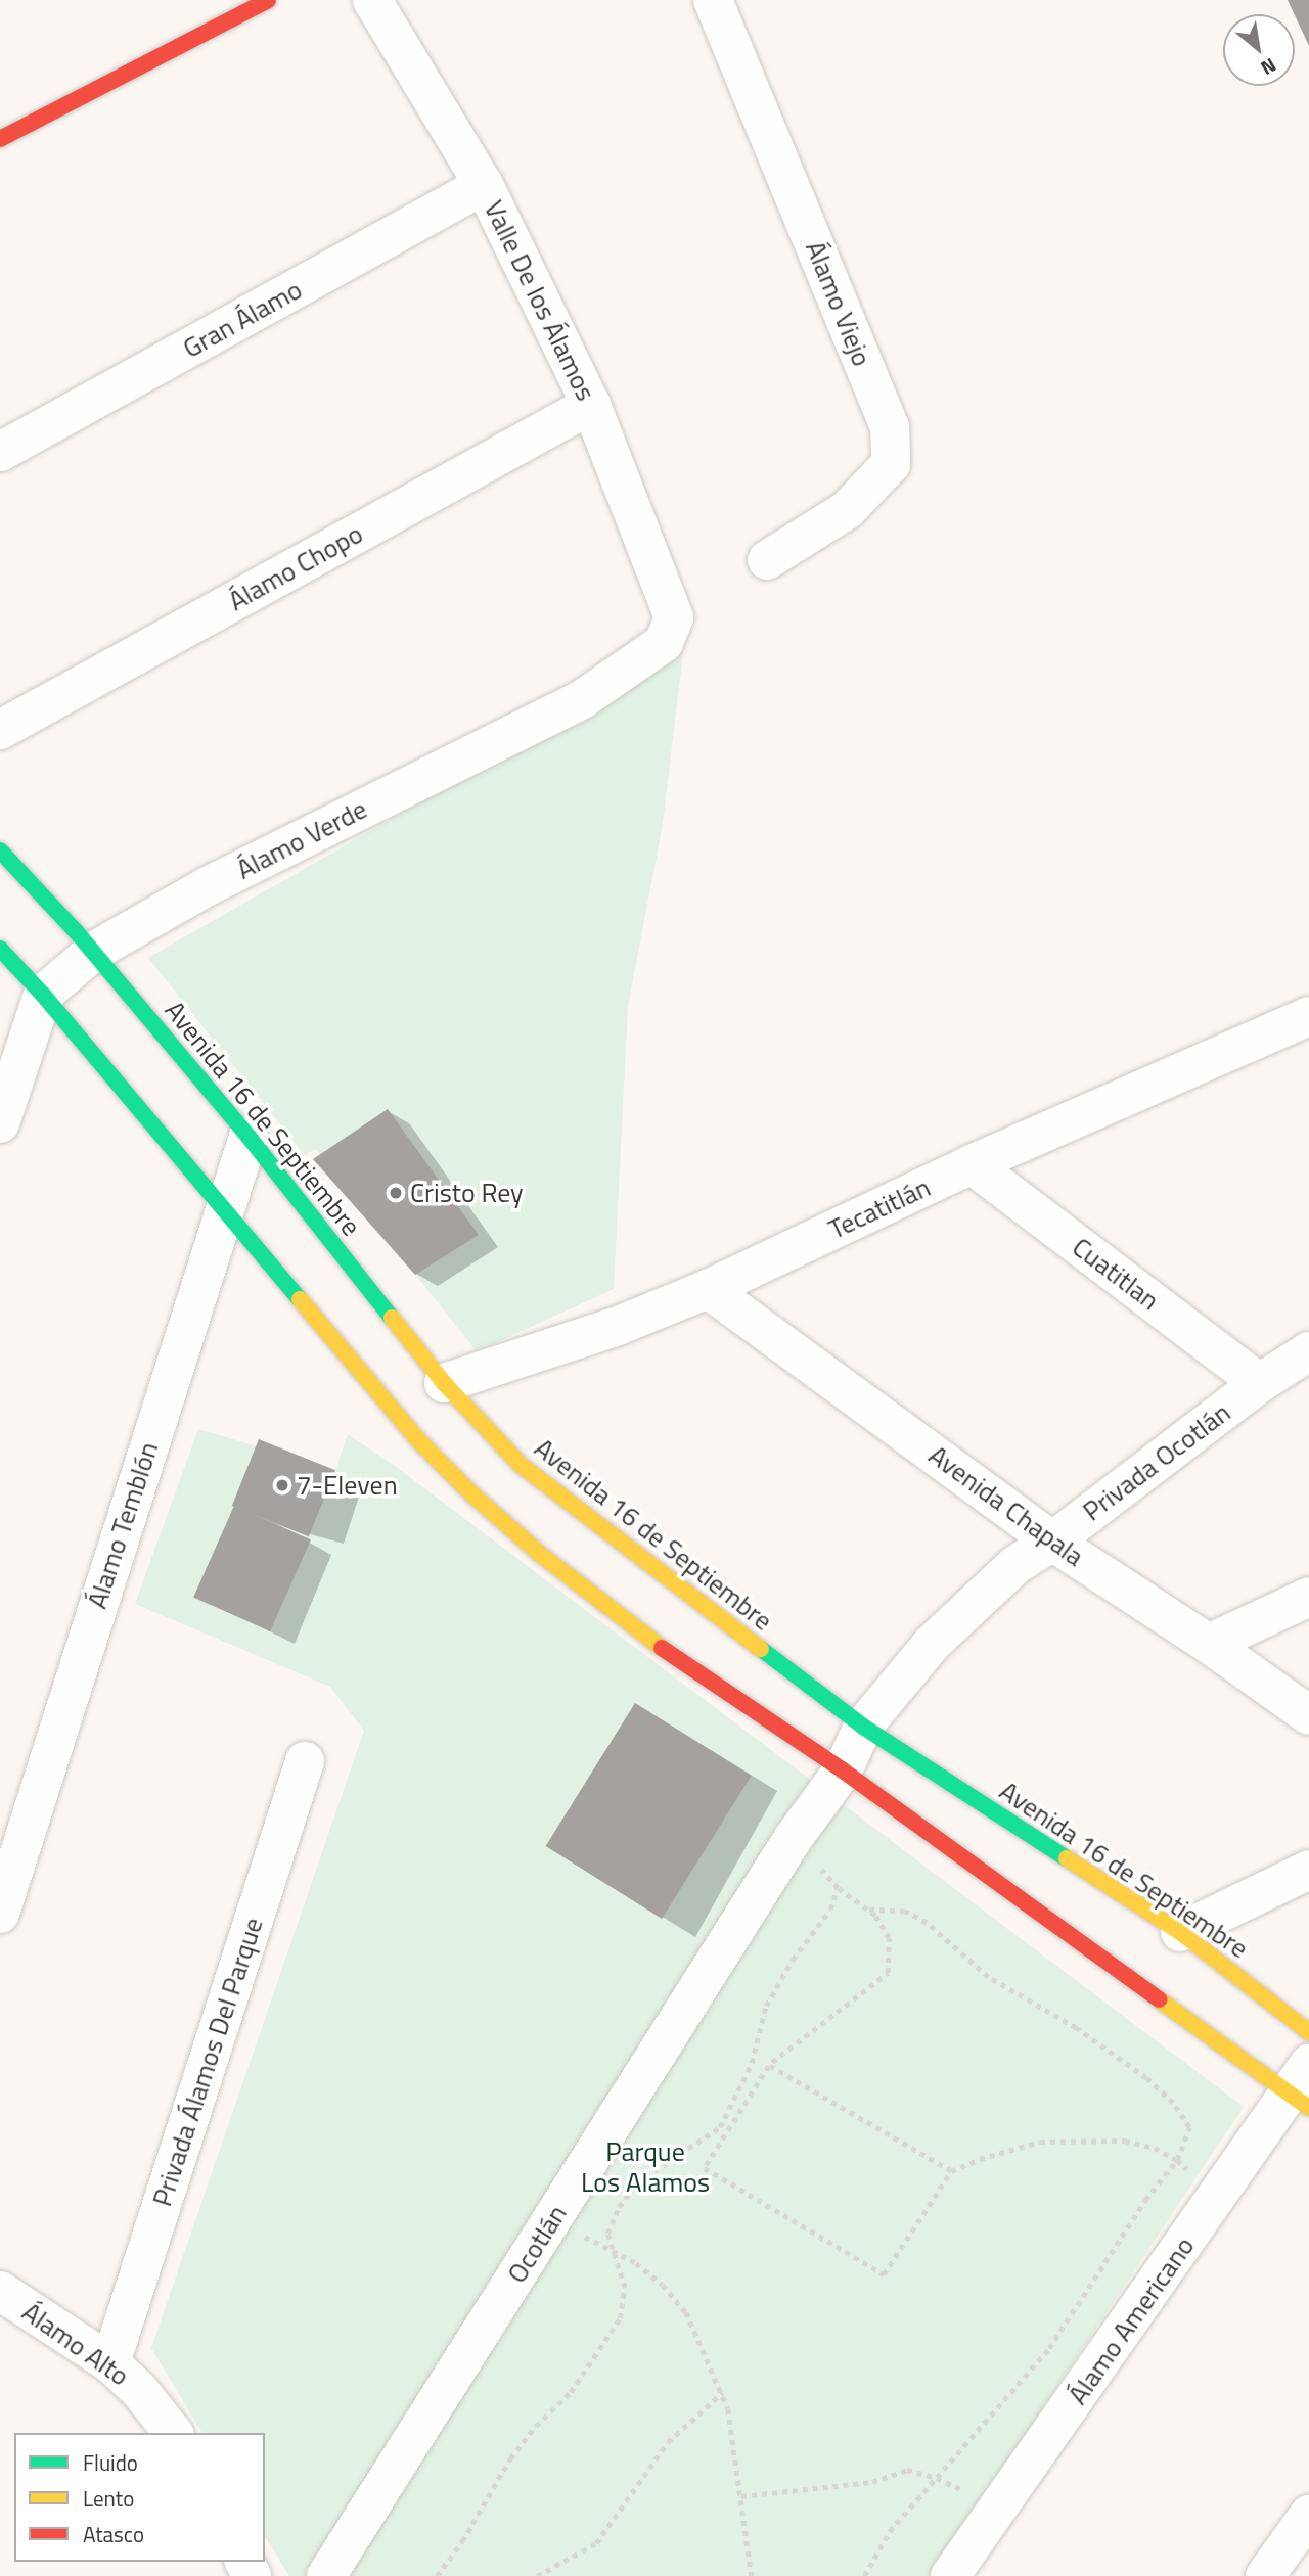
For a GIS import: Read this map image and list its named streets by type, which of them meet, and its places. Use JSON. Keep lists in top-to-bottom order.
{
  "streets": {
    "street": [
      "Valle De los Álamos",
      "Álamo Viejo",
      "Gran Álamo",
      "Álamo Chopo",
      "Álamo Verde",
      "Avenida 16 de Septiembre",
      "Tecatitlán",
      "Cuatitlan",
      "Privada Ocotlán",
      "Avenida Chapala",
      "Álamo Temblón",
      "Privada Álamos Del Parque",
      "Ocotlán",
      "Álamo Americano",
      "Álamo Alto"
    ]
  },
  "crossings": [
    ["Valle De los Álamos", "Gran Álamo"],
    ["Valle De los Álamos", "Álamo Chopo"],
    ["Valle De los Álamos", "Álamo Verde"],
    ["Álamo Verde", "Avenida 16 de Septiembre"],
    ["Avenida 16 de Septiembre", "Tecatitlán"],
    ["Avenida 16 de Septiembre", "Privada Ocotlán"],
    ["Avenida 16 de Septiembre", "Álamo Temblón"],
    ["Tecatitlán", "Cuatitlan"],
    ["Tecatitlán", "Avenida Chapala"],
    ["Cuatitlan", "Privada Ocotlán"],
    ["Privada Ocotlán", "Avenida Chapala"],
    ["Privada Ocotlán", "Ocotlán"],
    ["Privada Álamos Del Parque", "Álamo Alto"]
  ],
  "parks": ["Parque Los Alamos"],
  "places": ["Cristo Rey", "7-Eleven"],
  "legend": ["Fluido", "Lento", "Atasco"],
  "north": "bottom right"
}
